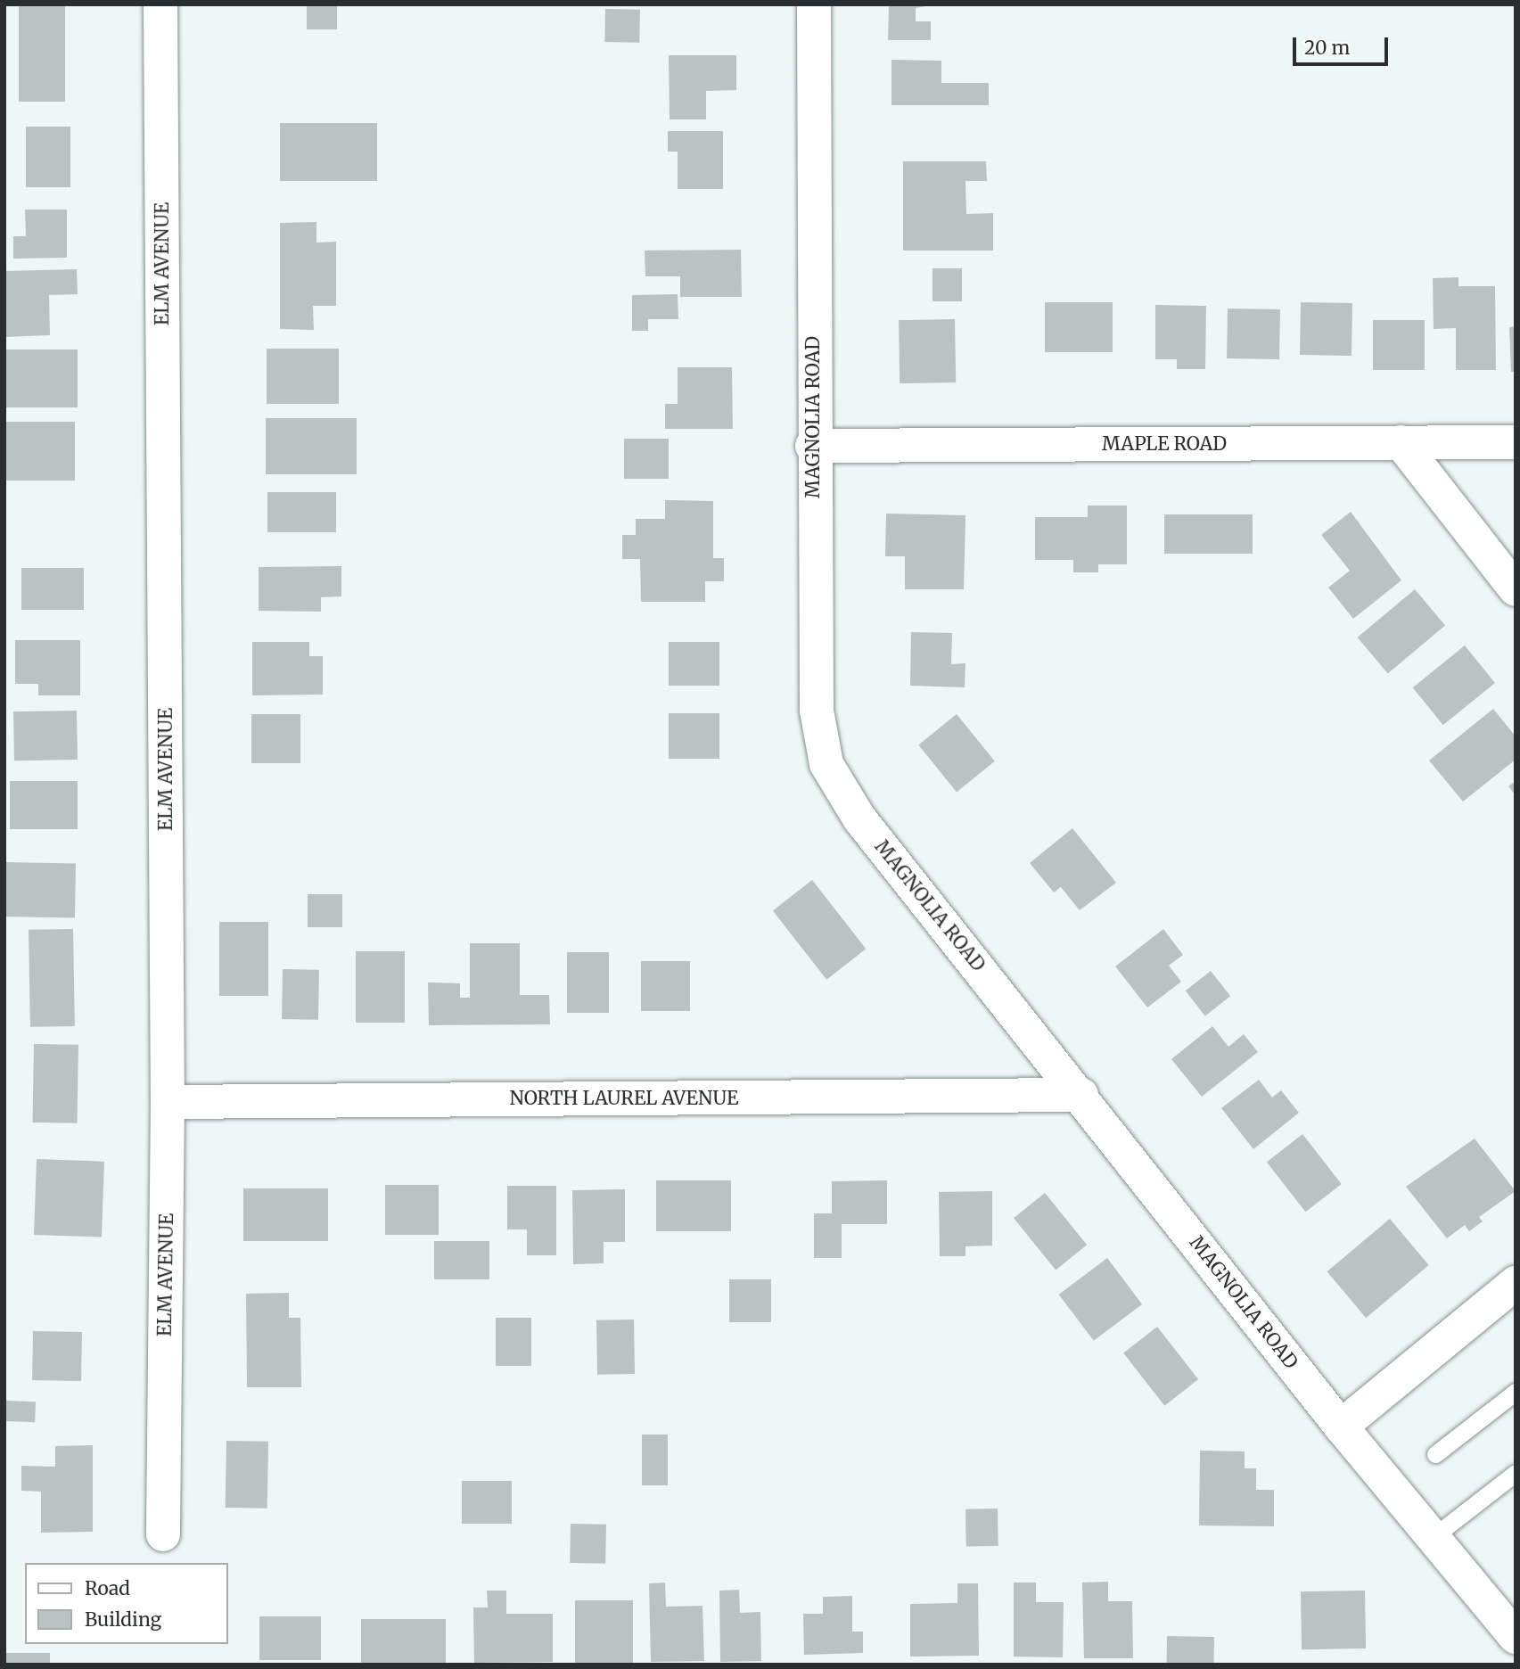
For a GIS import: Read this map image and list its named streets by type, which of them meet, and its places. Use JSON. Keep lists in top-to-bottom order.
{
  "streets": {
    "street": [
      "ELM AVENUE",
      "MAGNOLIA ROAD",
      "MAPLE ROAD",
      "NORTH LAUREL AVENUE"
    ]
  },
  "crossings": [
    ["ELM AVENUE", "NORTH LAUREL AVENUE"],
    ["MAGNOLIA ROAD", "MAPLE ROAD"],
    ["MAGNOLIA ROAD", "NORTH LAUREL AVENUE"]
  ],
  "legend": ["Road", "Building"],
  "scale_bar": "20 m"
}
